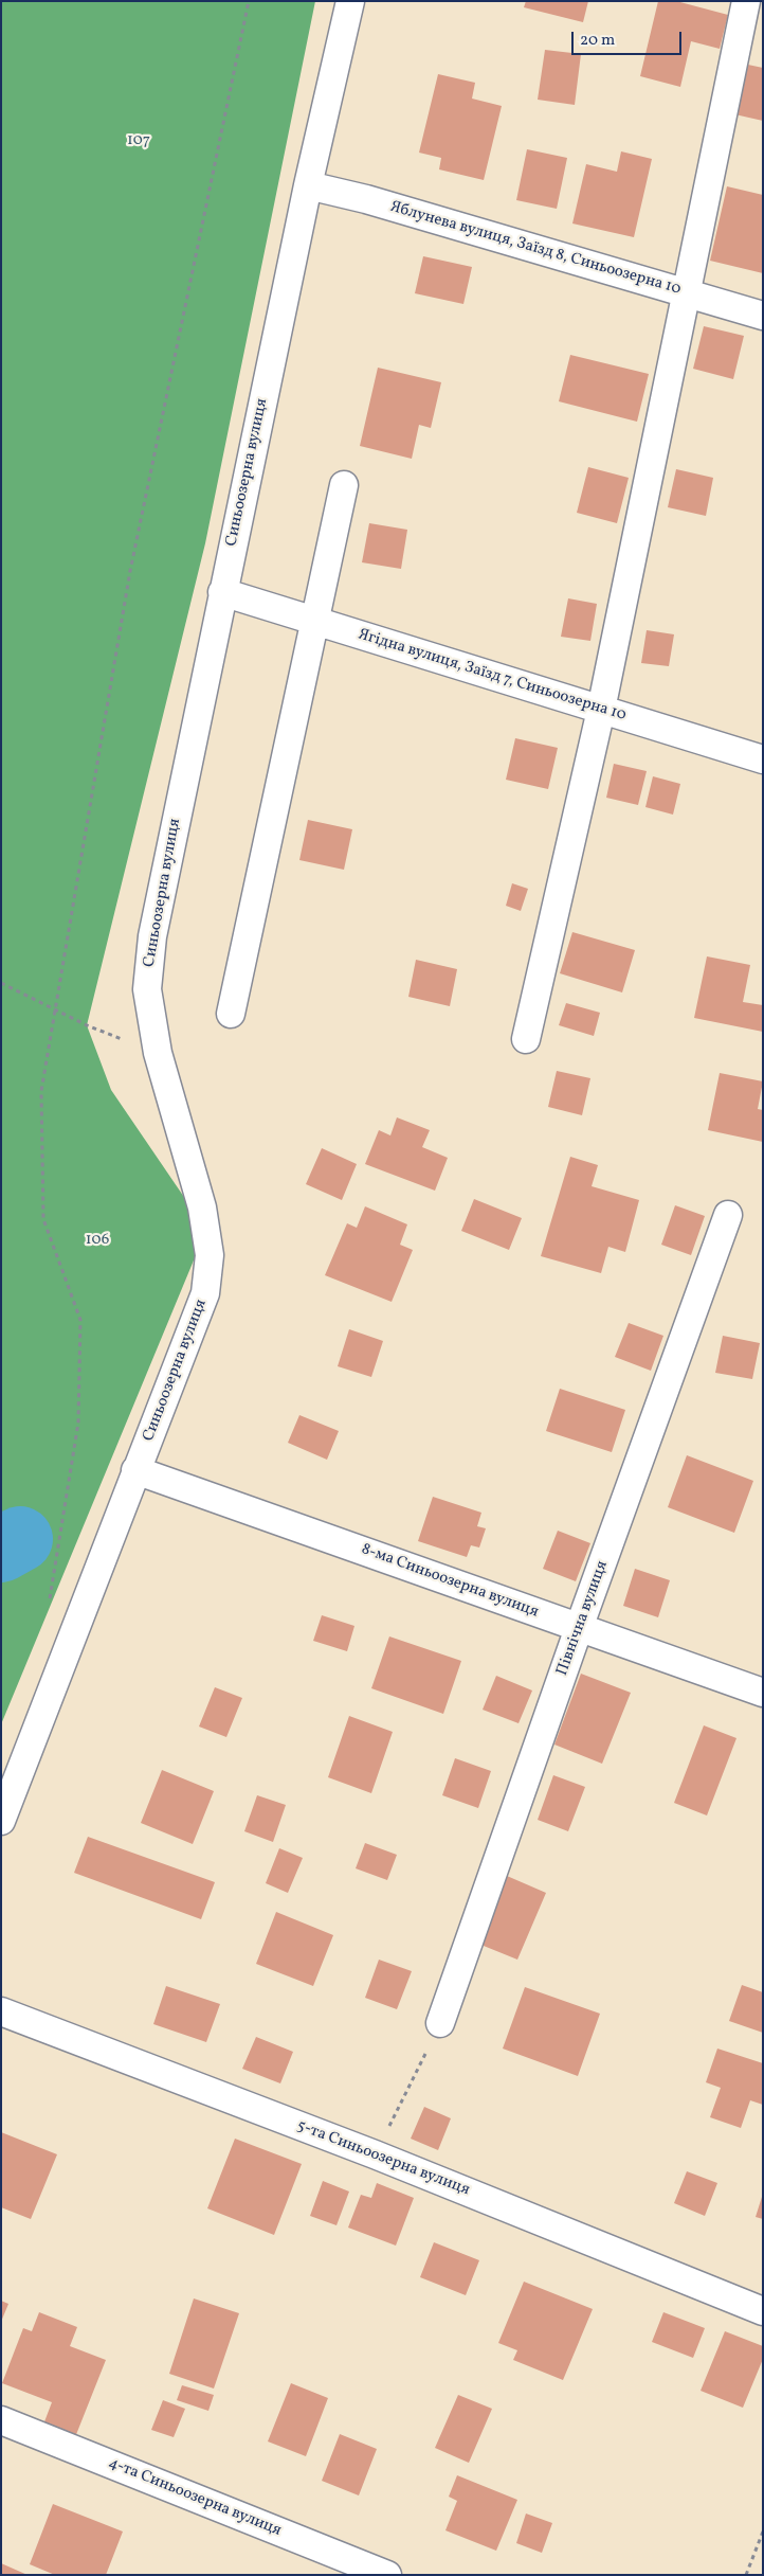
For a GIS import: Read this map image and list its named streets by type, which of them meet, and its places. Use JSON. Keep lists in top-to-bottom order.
{
  "streets": {
    "street": [
      "Яблунева вулиця, Заїзд 8, Синьоозерна 10",
      "Синьоозерна вулиця",
      "Ягідна вулиця, Заїзд 7, Синьоозерна 10",
      "8-ма Синьоозерна вулиця",
      "Північна вулиця",
      "5-та Синьоозерна вулиця",
      "4-та Синьоозерна вулиця"
    ]
  },
  "crossings": [
    ["Яблунева вулиця, Заїзд 8, Синьоозерна 10", "Синьоозерна вулиця"],
    ["Синьоозерна вулиця", "Ягідна вулиця, Заїзд 7, Синьоозерна 10"],
    ["Синьоозерна вулиця", "8-ма Синьоозерна вулиця"],
    ["8-ма Синьоозерна вулиця", "Північна вулиця"]
  ],
  "parks": ["107", "106"],
  "scale_bar": "20 m"
}
